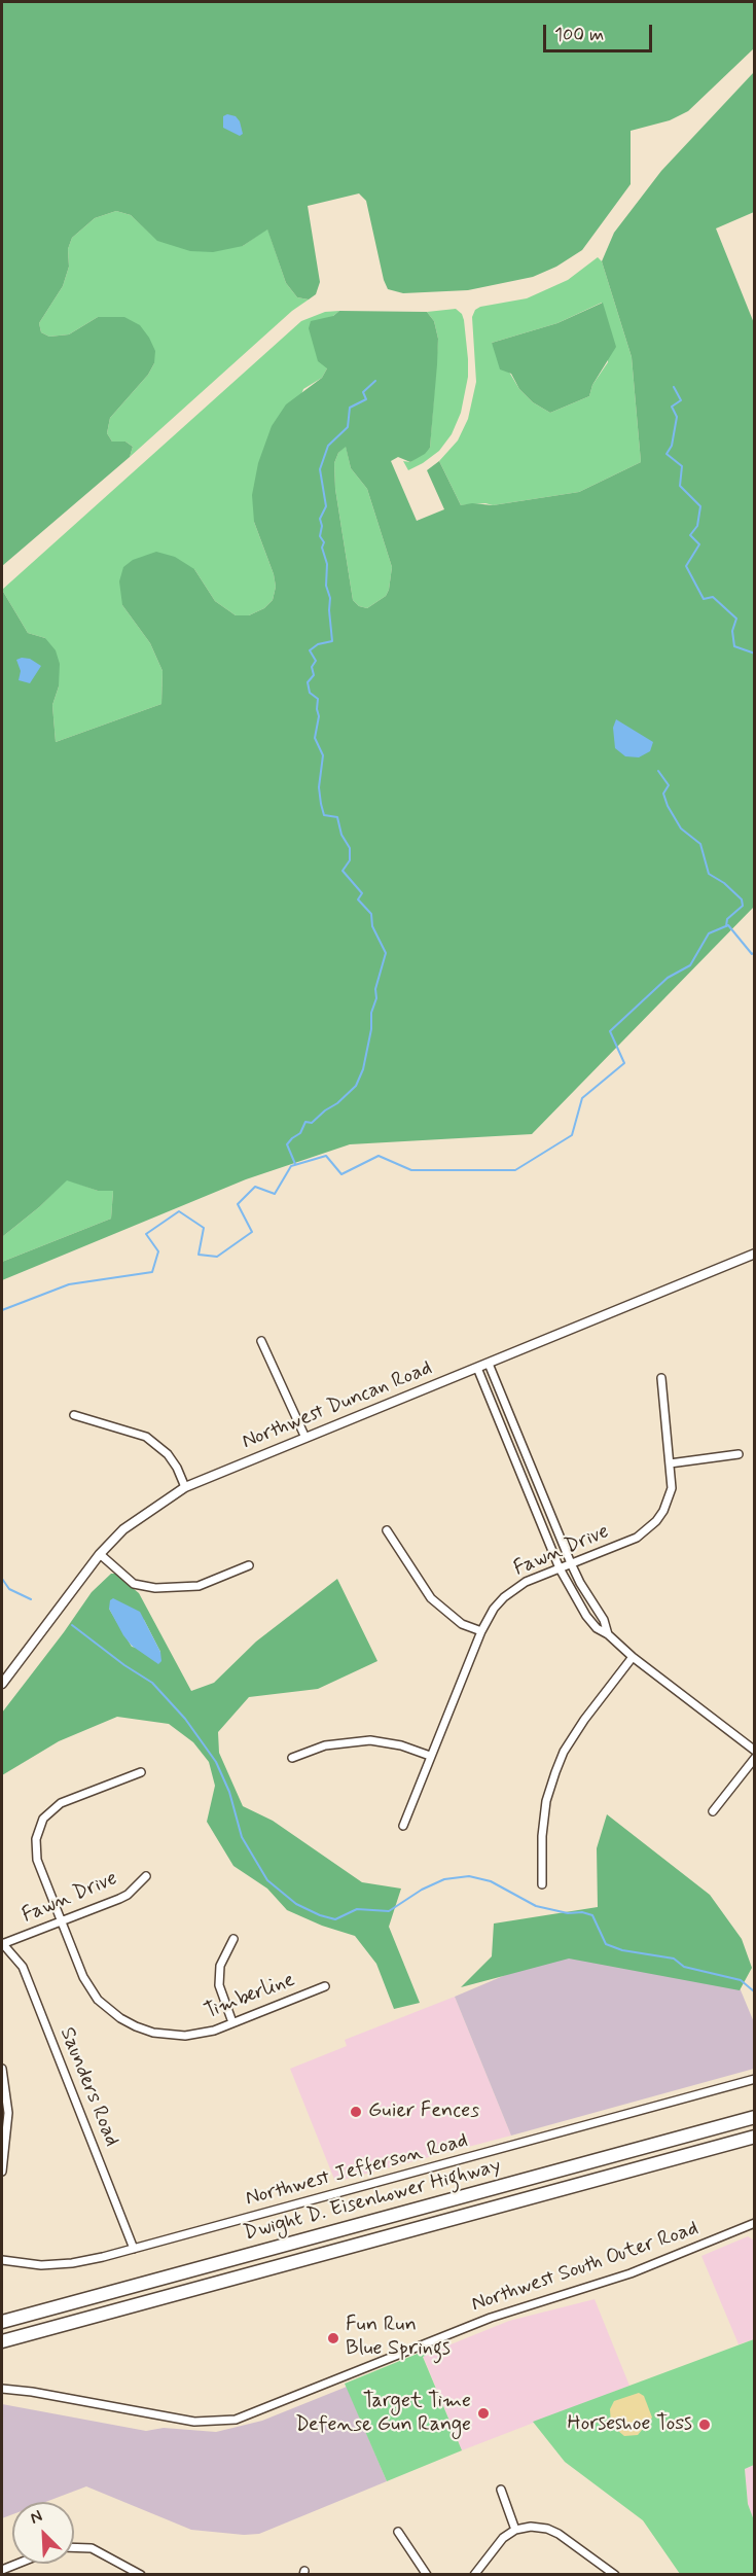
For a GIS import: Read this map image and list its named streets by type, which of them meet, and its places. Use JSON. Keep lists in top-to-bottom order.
{
  "streets": {
    "highway": ["Dwight D. Eisenhower Highway"],
    "street": [
      "Northwest Duncan Road",
      "Fawn Drive",
      "Timberline",
      "Saunders Road",
      "Northwest Jefferson Road",
      "Northwest South Outer Road"
    ]
  },
  "crossings": [
    ["Fawn Drive", "Timberline"],
    ["Fawn Drive", "Saunders Road"],
    ["Saunders Road", "Northwest Jefferson Road"]
  ],
  "places": [
    "Guier Fences",
    "Fun Run Blue Springs",
    "Target Time Defense Gun Range",
    "Horseshoe Toss"
  ],
  "scale_bar": "100 m",
  "north": "top left"
}
